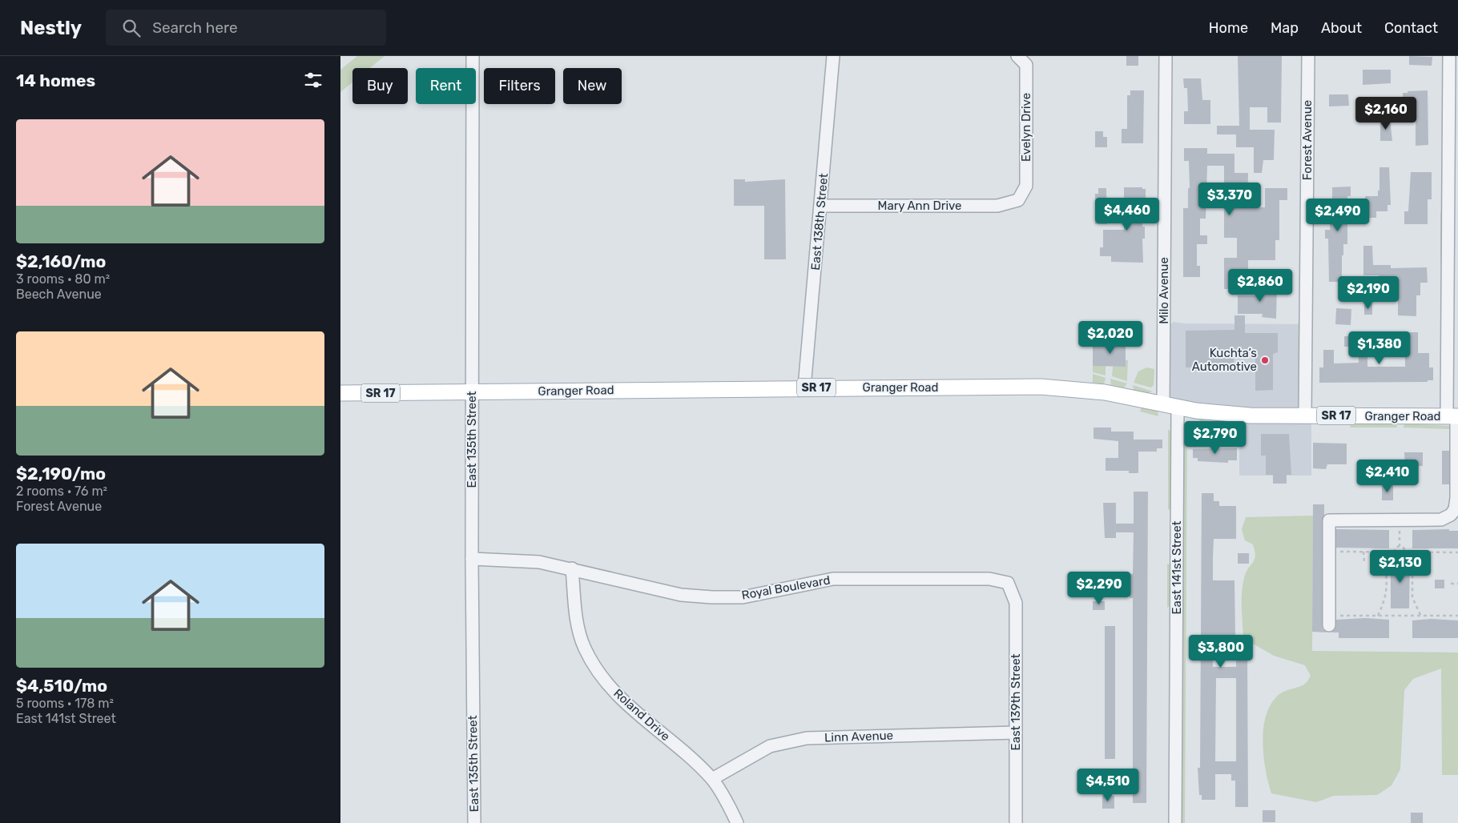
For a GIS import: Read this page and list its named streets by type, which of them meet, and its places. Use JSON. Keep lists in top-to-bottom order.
{
  "streets": {
    "main road": ["SR 17", "Granger Road"],
    "street": [
      "Evelyn Drive",
      "Forest Avenue",
      "Mary Ann Drive",
      "East 138th Street",
      "Milo Avenue",
      "East 135th Street",
      "East 141st Street",
      "Royal Boulevard",
      "East 139th Street",
      "Roland Drive",
      "Linn Avenue"
    ]
  },
  "crossings": [
    ["Evelyn Drive", "Mary Ann Drive"],
    ["Forest Avenue", "Granger Road"],
    ["Mary Ann Drive", "East 138th Street"],
    ["East 138th Street", "Granger Road"],
    ["Milo Avenue", "Granger Road"],
    ["Milo Avenue", "East 141st Street"],
    ["Granger Road", "East 135th Street"],
    ["Granger Road", "East 141st Street"],
    ["East 135th Street", "Royal Boulevard"],
    ["Royal Boulevard", "East 139th Street"],
    ["Royal Boulevard", "Roland Drive"],
    ["East 139th Street", "Linn Avenue"],
    ["Roland Drive", "Linn Avenue"]
  ],
  "places": ["Kuchta’s Automotive"],
  "page": {
    "header": "Nestly",
    "search": "Search here",
    "nav": [
      "Home",
      "Map",
      "About",
      "Contact"
    ],
    "heading": "14 homes",
    "chip": [
      "Buy",
      "Rent",
      "Filters",
      "New"
    ],
    "price": [
      "$2,160",
      "$3,370",
      "$4,460",
      "$2,490",
      "$2,860",
      "$2,190",
      "$2,020",
      "$1,380",
      "$2,790",
      "$2,410",
      "$2,130",
      "$2,290",
      "$3,800",
      "$4,510"
    ],
    "list": [
      {
        "name": "$2,160/mo",
        "note": "3 rooms · 80 m² · Beech Avenue"
      },
      {
        "name": "$2,190/mo",
        "note": "2 rooms · 76 m² · Forest Avenue"
      },
      {
        "name": "$4,510/mo",
        "note": "5 rooms · 178 m² · East 141st Street"
      }
    ]
  }
}
